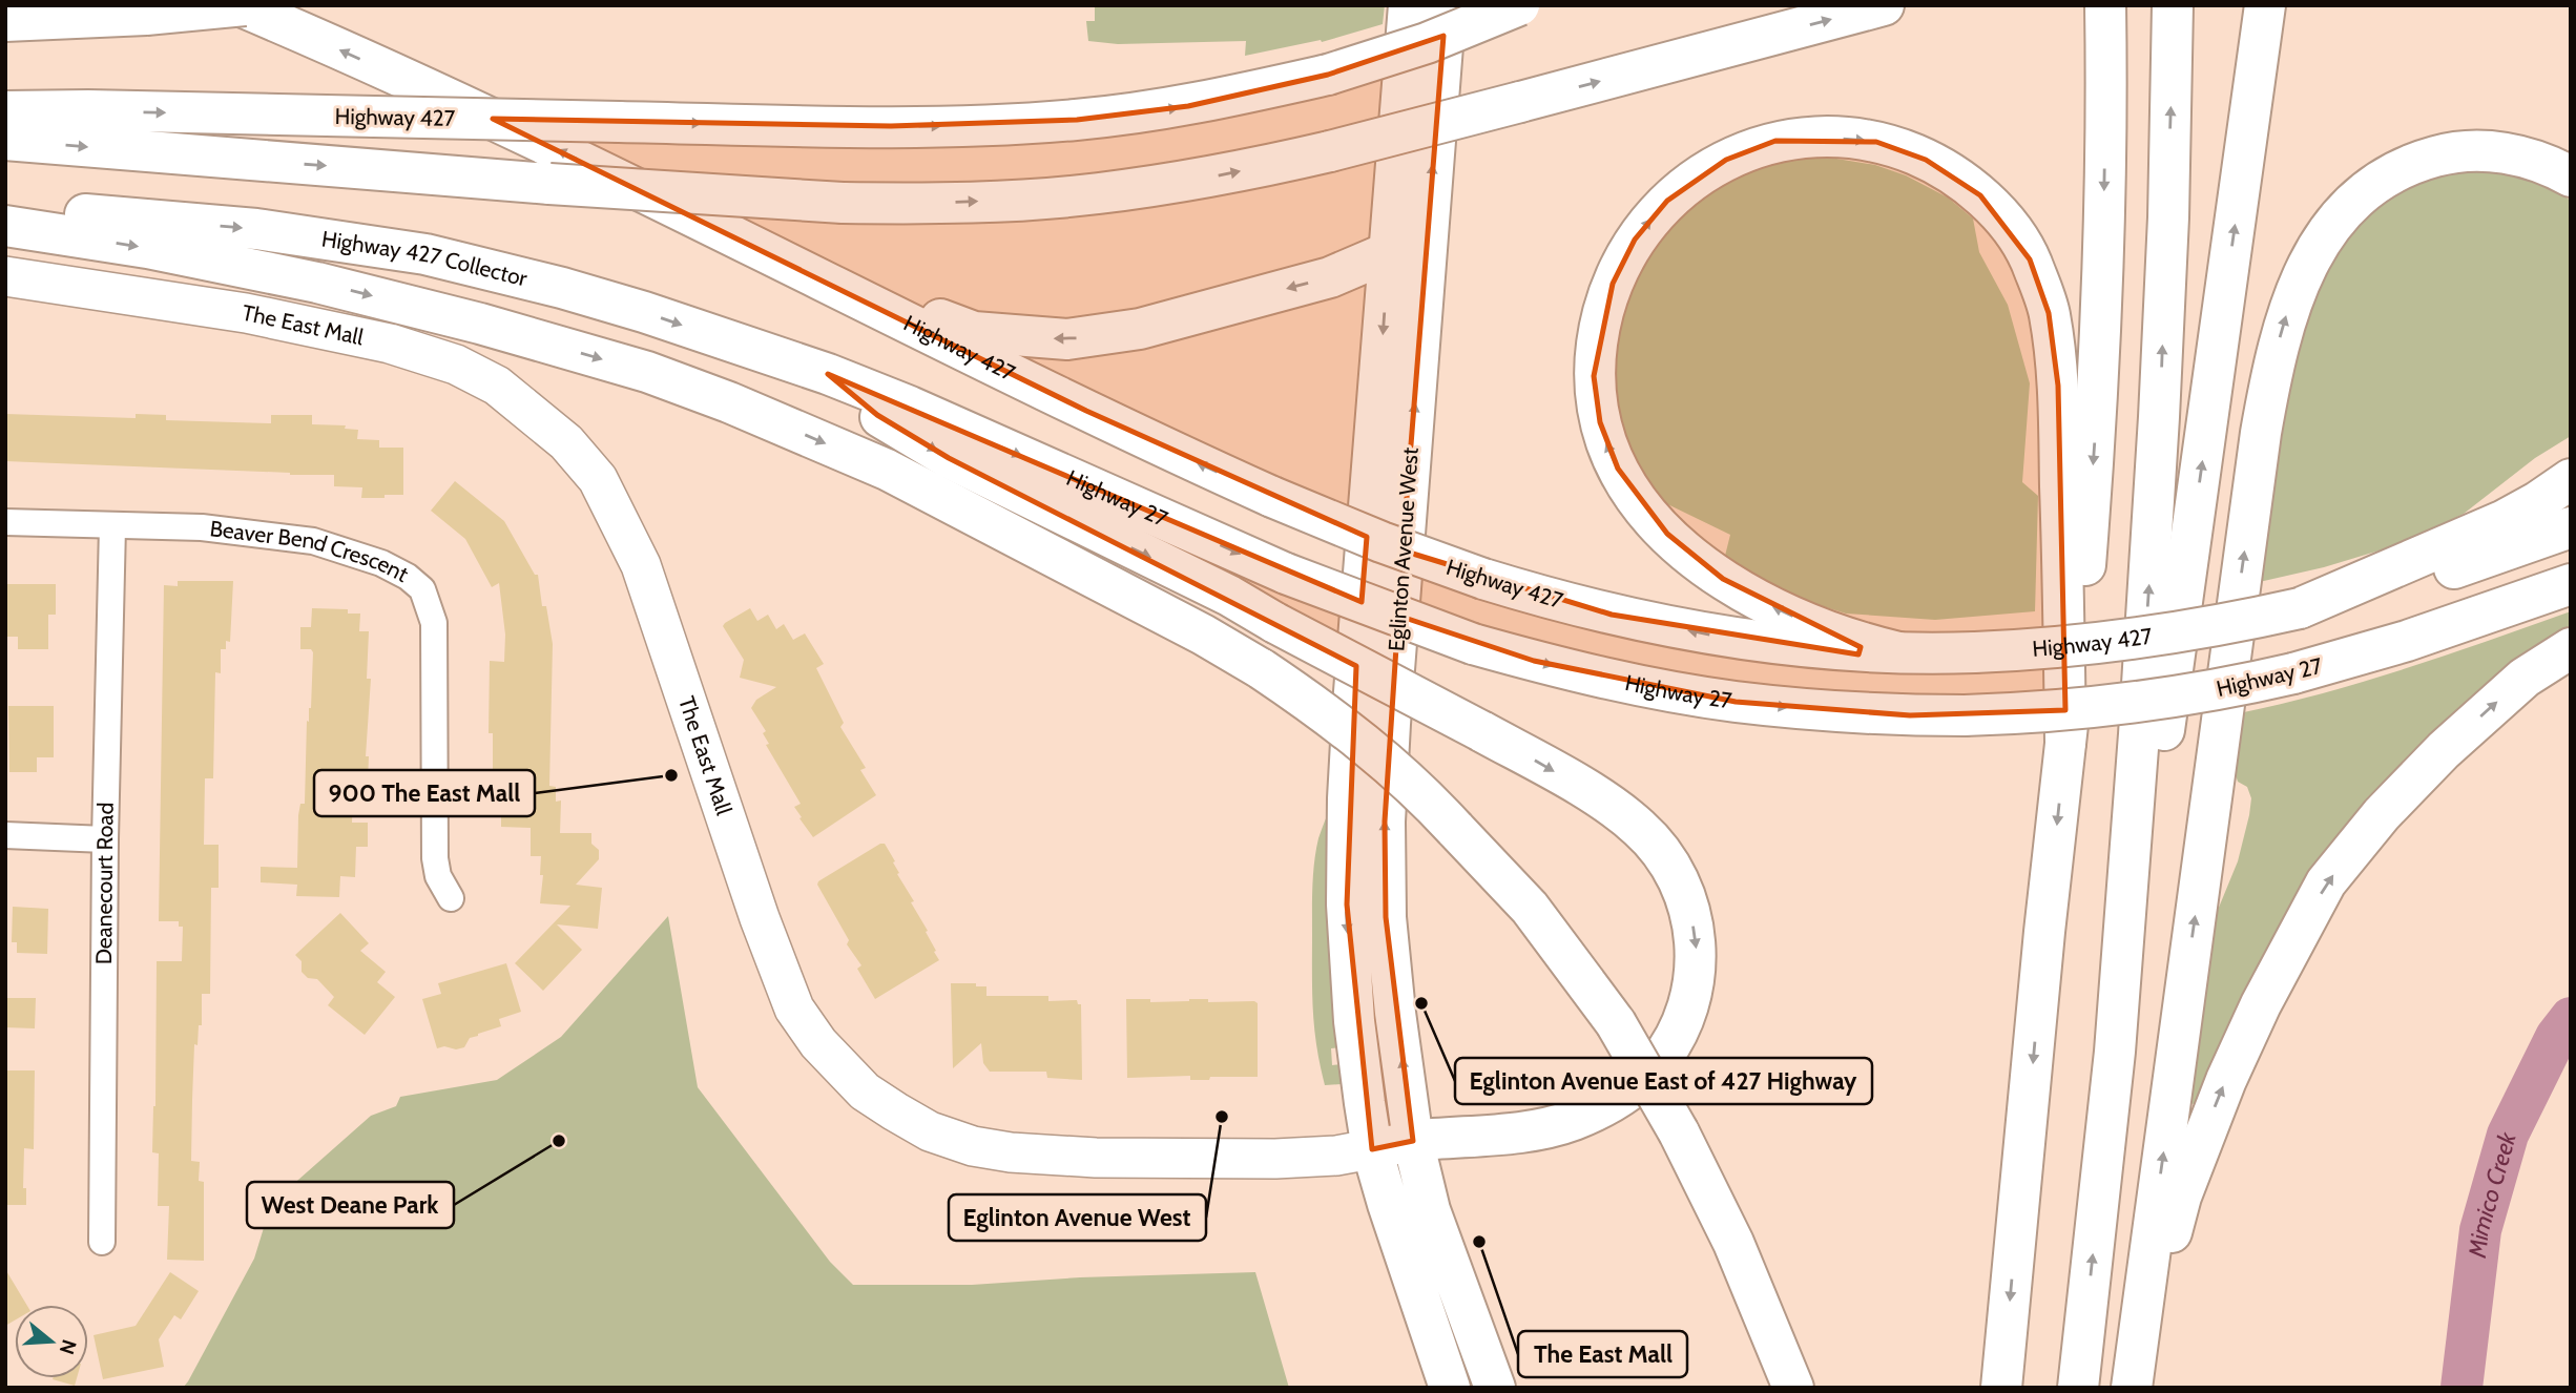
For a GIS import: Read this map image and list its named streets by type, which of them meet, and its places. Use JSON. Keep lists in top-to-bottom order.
{
  "streets": {
    "main road": [
      "Highway 427",
      "Highway 427 Collector",
      "The East Mall",
      "Highway 27",
      "Eglinton Avenue West"
    ],
    "street": ["Beaver Bend Crescent", "Deanecourt Road"]
  },
  "crossings": [
    ["Highway 427 Collector", "Highway 27"],
    ["The East Mall", "Eglinton Avenue West"],
    ["Beaver Bend Crescent", "Deanecourt Road"]
  ],
  "water": ["Mimico Creek"],
  "places": [
    "900 The East Mall",
    "Eglinton Avenue East of 427 Highway",
    "Eglinton Avenue West",
    "West Deane Park",
    "The East Mall"
  ],
  "north": "right"
}
